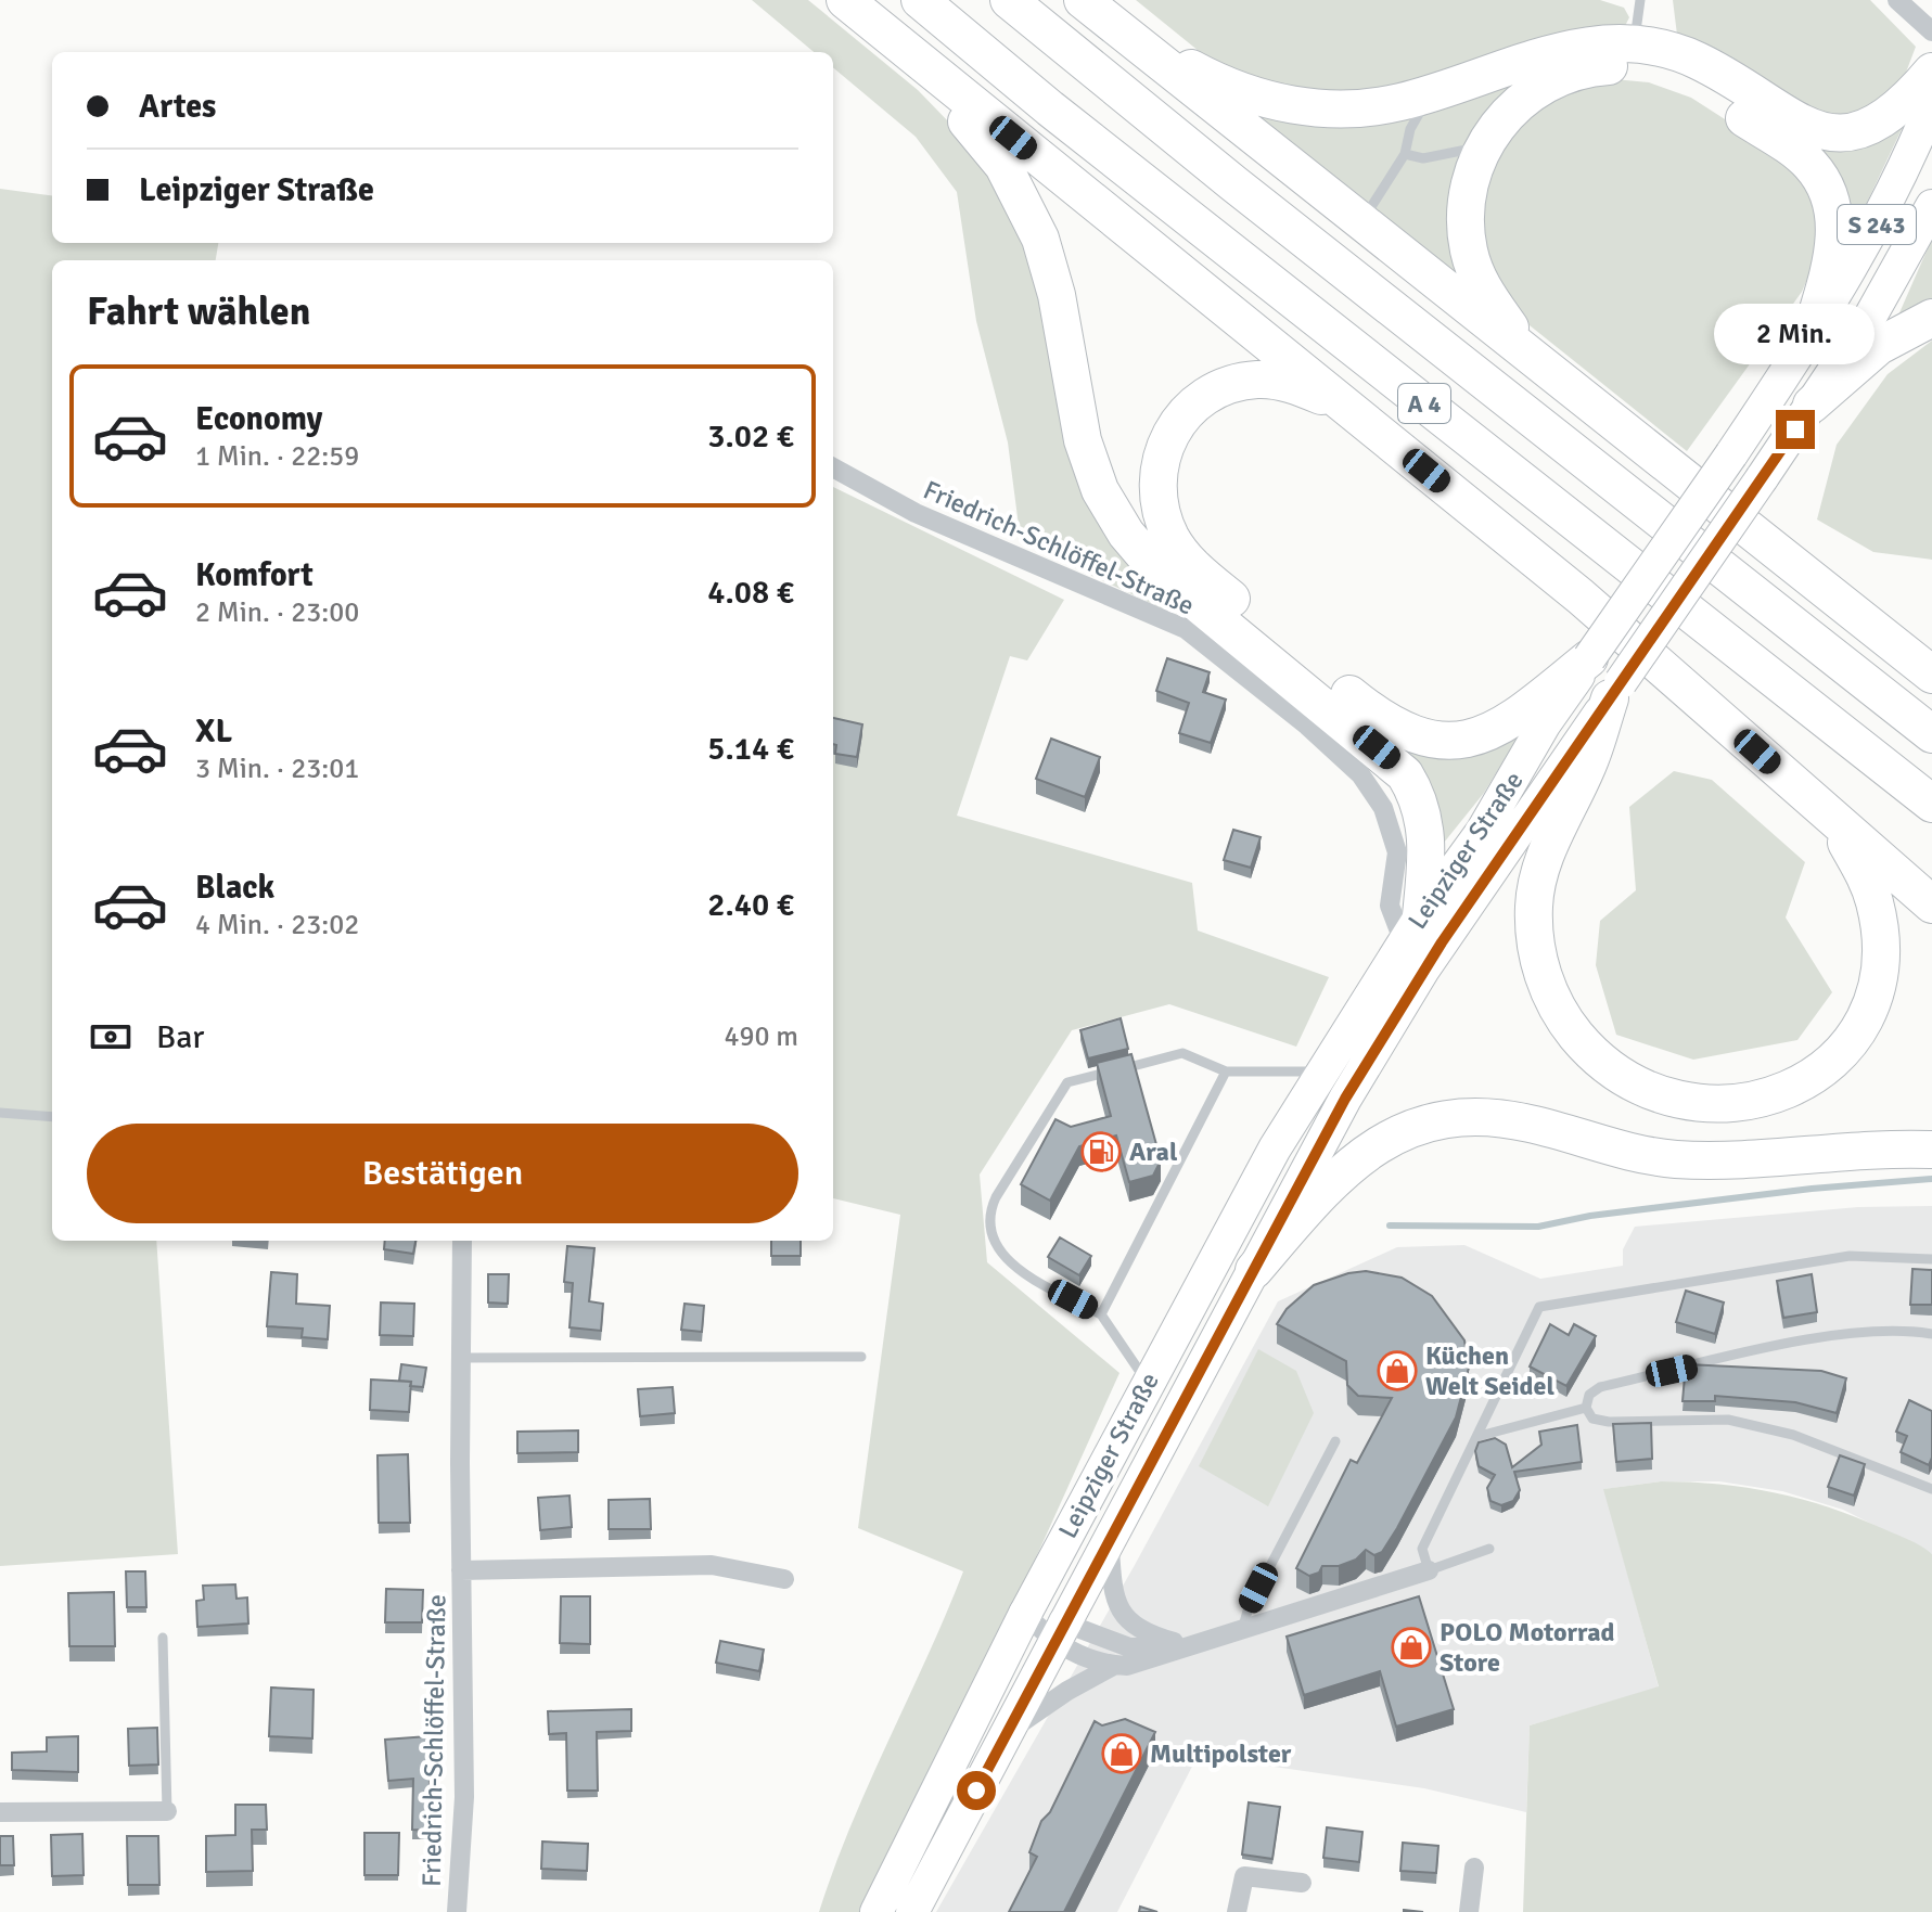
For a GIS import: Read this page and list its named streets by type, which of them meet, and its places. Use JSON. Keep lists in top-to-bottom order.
{
  "streets": {
    "highway": ["A 4"],
    "main road": ["S 243", "Leipziger Straße"],
    "street": ["Friedrich-Schlöffel-Straße"]
  },
  "crossings": [
    ["Friedrich-Schlöffel-Straße", "Leipziger Straße"]
  ],
  "places": {
    "fuel station": ["Aral"],
    "shop": ["Küchen Welt Seidel", "POLO Motorrad Store", "Multipolster"]
  },
  "page": {
    "banner": ["Artes", "Leipziger Straße"],
    "heading": "Fahrt wählen",
    "bubble": "2 Min.",
    "list": [
      {
        "name": "Economy",
        "note": "1 Min. · 22:59",
        "value": "3.02 €"
      },
      {
        "name": "Komfort",
        "note": "2 Min. · 23:00",
        "value": "4.08 €"
      },
      {
        "name": "XL",
        "note": "3 Min. · 23:01",
        "value": "5.14 €"
      },
      {
        "name": "Black",
        "note": "4 Min. · 23:02",
        "value": "2.40 €"
      }
    ],
    "pay": ["Bar", "490 m"],
    "buttons": "Bestätigen"
  }
}
